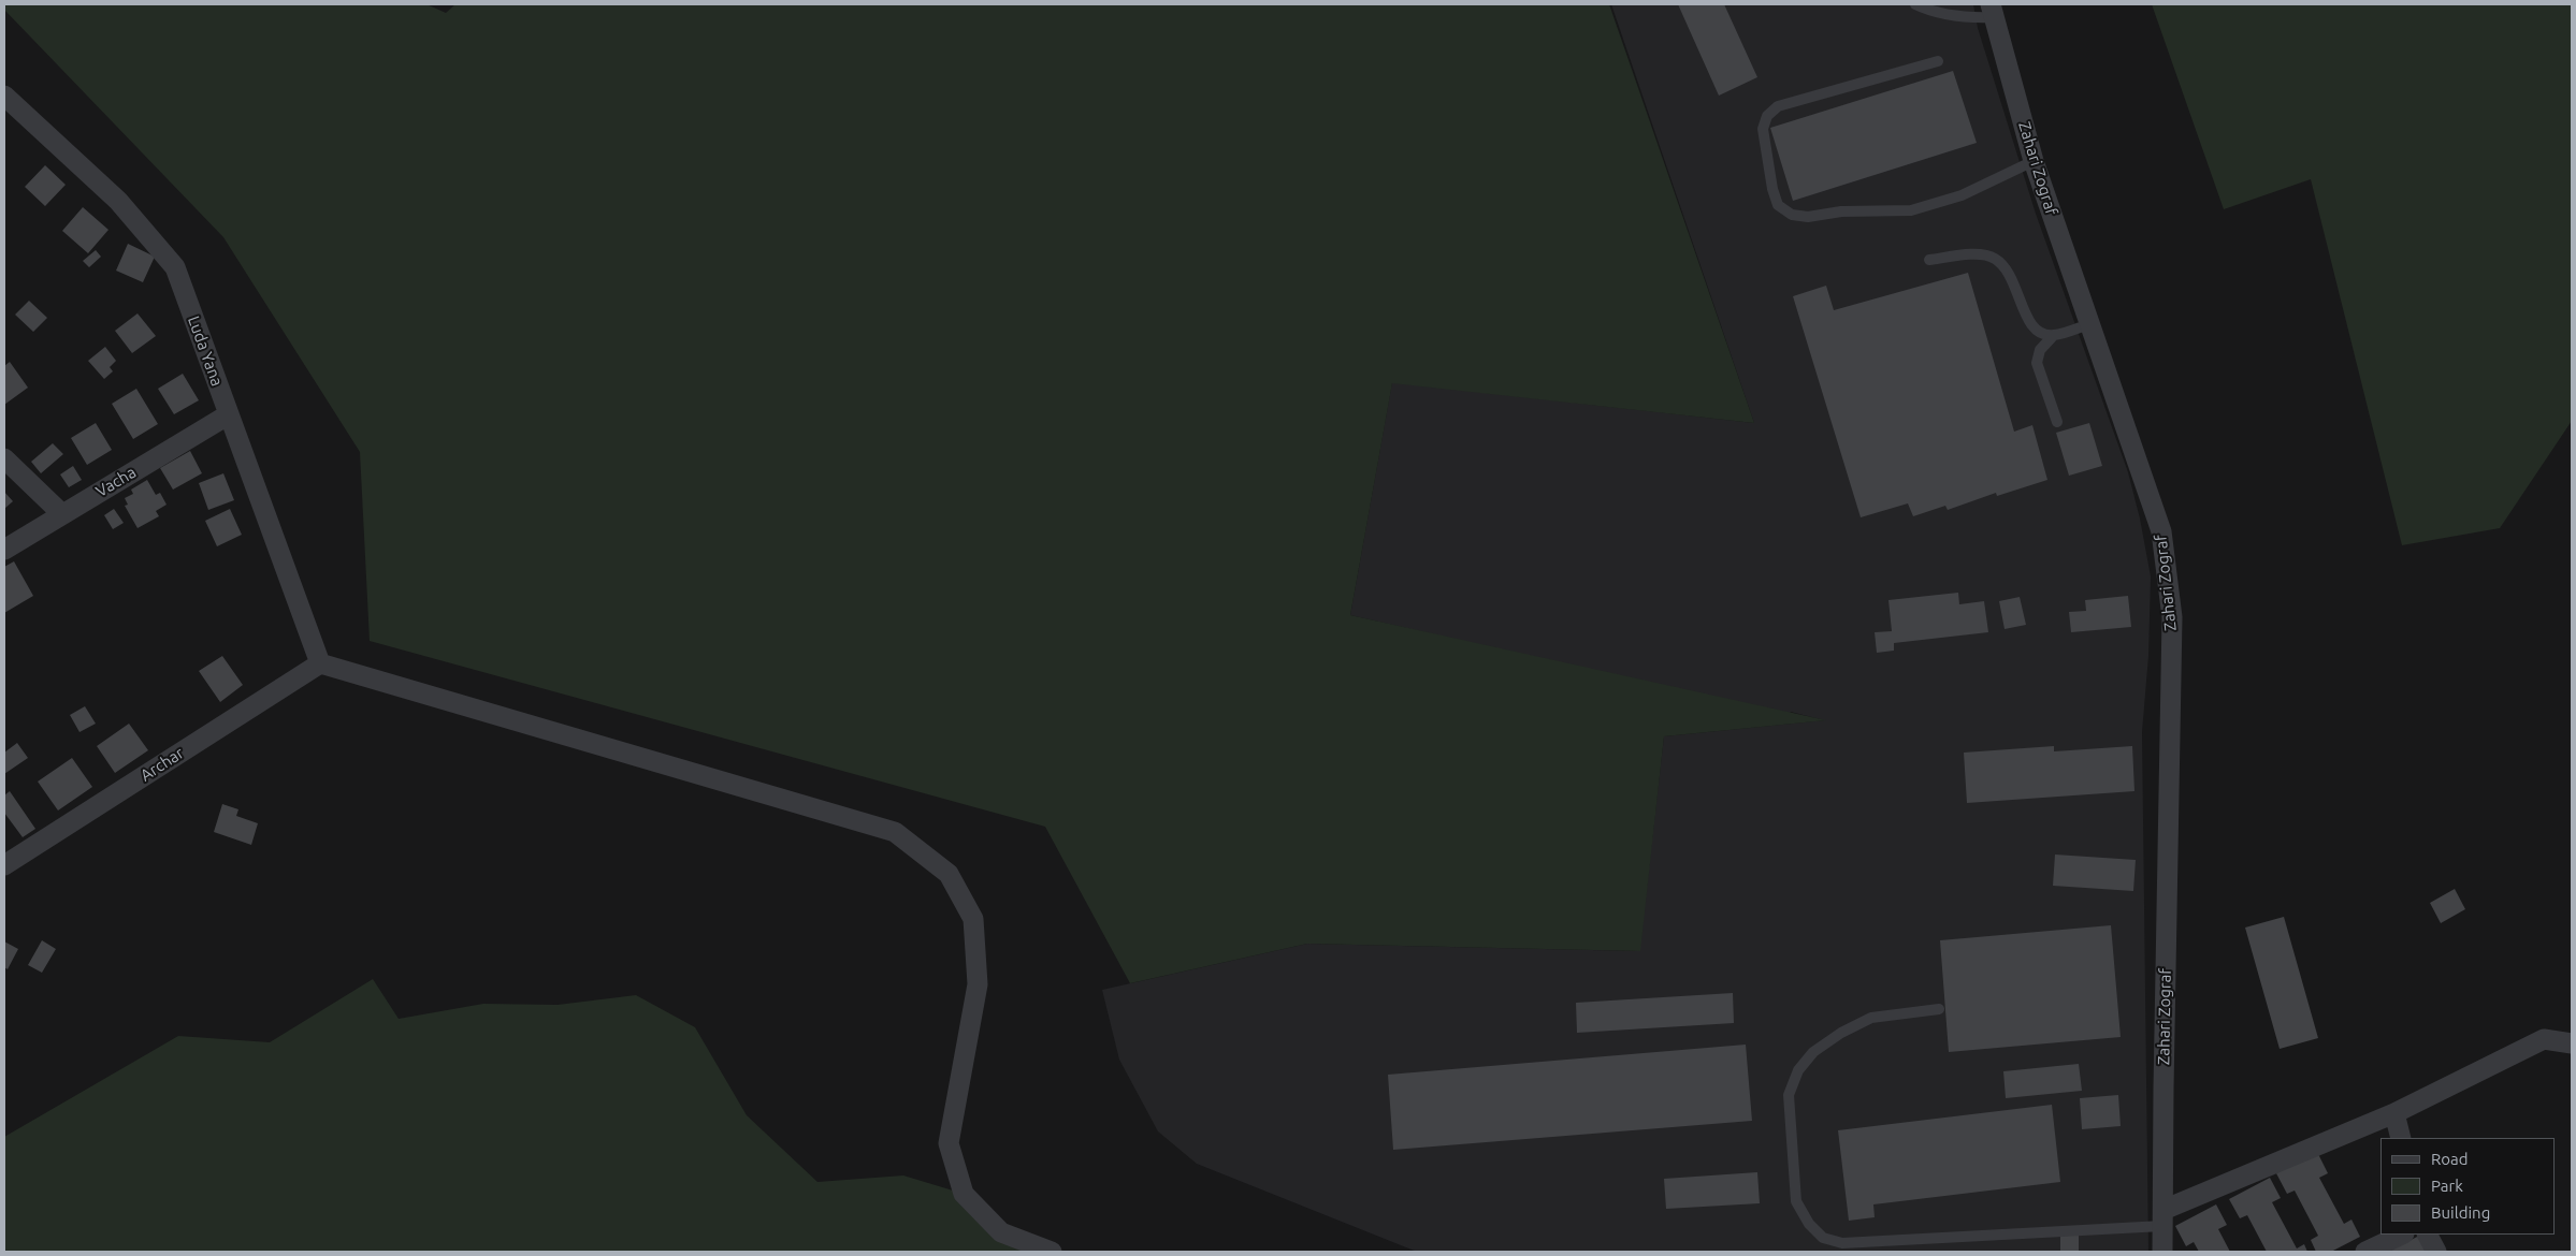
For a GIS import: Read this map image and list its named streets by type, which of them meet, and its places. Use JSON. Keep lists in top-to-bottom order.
{
  "streets": {
    "street": [
      "Zahari Zograf",
      "Luda Yana",
      "Vacha",
      "Archar"
    ]
  },
  "crossings": [
    ["Luda Yana", "Vacha"],
    ["Luda Yana", "Archar"]
  ],
  "legend": ["Road", "Park", "Building"]
}
